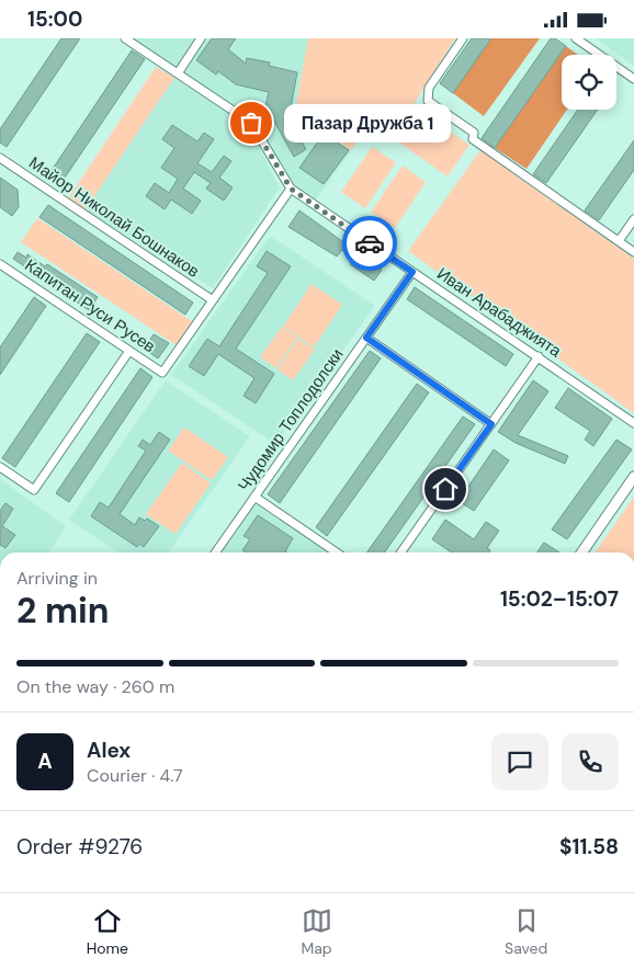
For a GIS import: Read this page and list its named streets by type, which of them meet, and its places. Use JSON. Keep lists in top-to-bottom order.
{
  "streets": {
    "street": [
      "Майор Николай Бошнаков",
      "Капитан Руси Русев",
      "Иван Арабаджията",
      "Чудомир Топлодолски"
    ]
  },
  "crossings": [
    ["Майор Николай Бошнаков", "Капитан Руси Русев"],
    ["Иван Арабаджията", "Чудомир Топлодолски"]
  ],
  "places": ["Пазар Дружба 1"],
  "page": {
    "status": "15:00",
    "bubble": "Пазар Дружба 1",
    "heading": ["2 min", "Arriving in", "15:02–15:07"],
    "panel": [
      "Alex",
      "Courier · 4.7",
      "Order #9276",
      "$11.58"
    ],
    "bar": "On the way · 260 m",
    "round": "A",
    "tabs": ["Home", "Map", "Saved"]
  }
}
